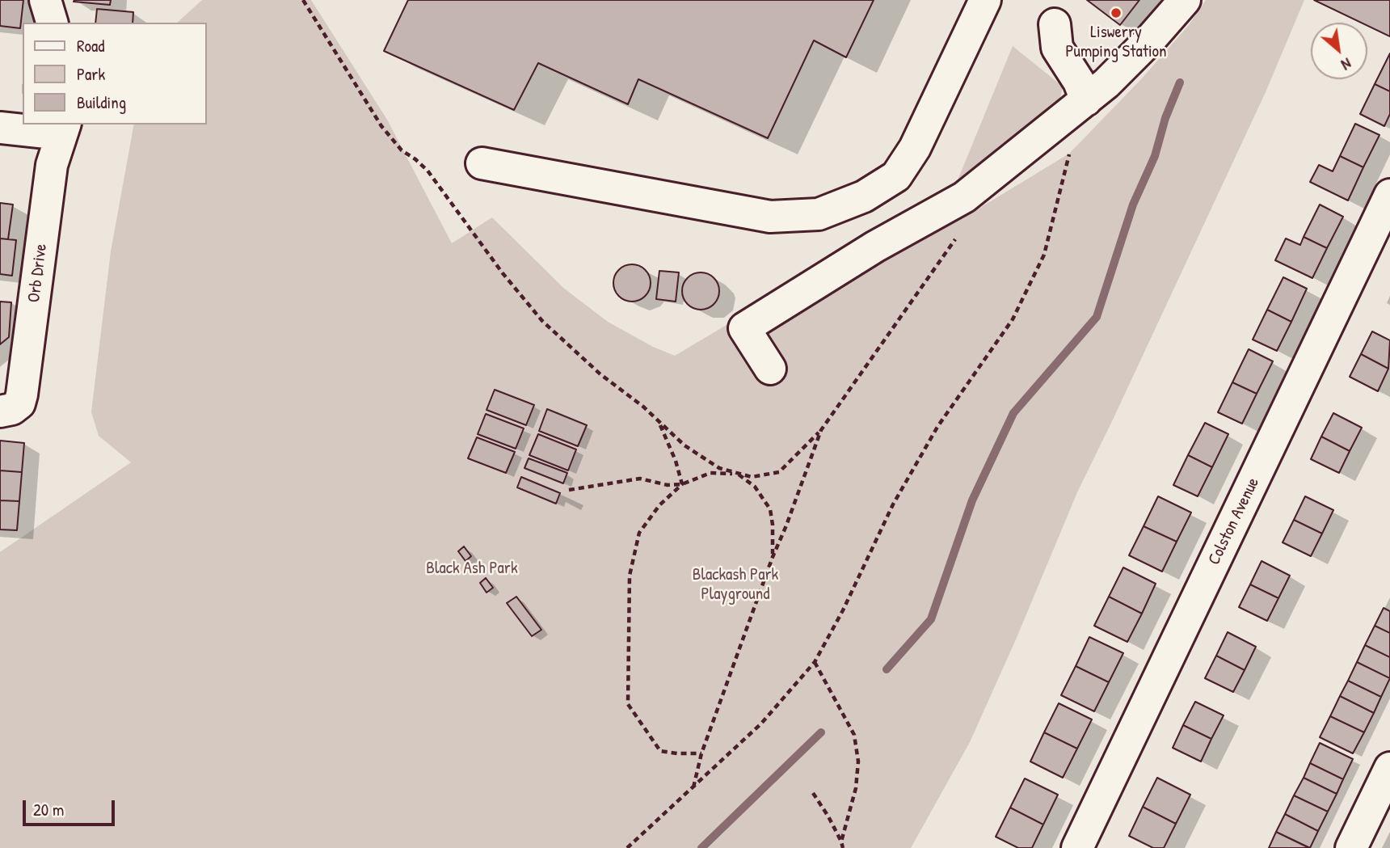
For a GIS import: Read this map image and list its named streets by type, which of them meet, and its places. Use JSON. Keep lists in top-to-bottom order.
{
  "streets": {
    "street": ["Orb Drive", "Colston Avenue"]
  },
  "parks": ["Black Ash Park", "Blackash Park Playground"],
  "places": ["Liswerry Pumping Station"],
  "legend": ["Road", "Park", "Building"],
  "scale_bar": "20 m",
  "north": "bottom right"
}
